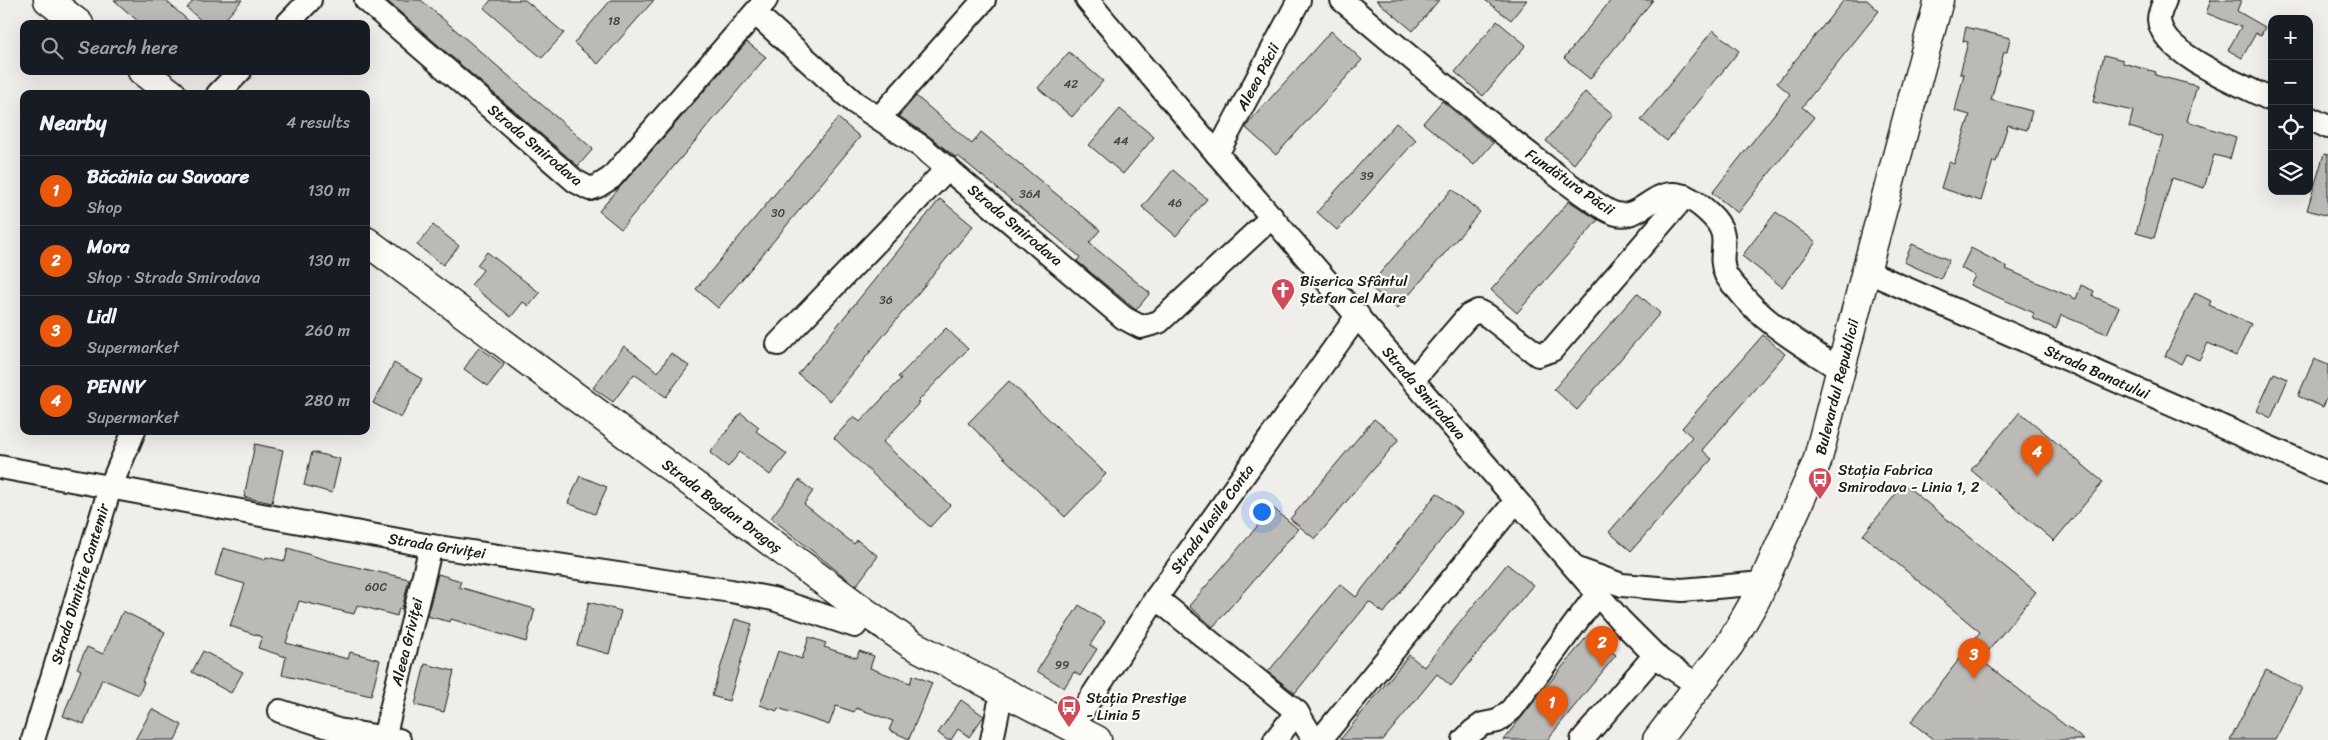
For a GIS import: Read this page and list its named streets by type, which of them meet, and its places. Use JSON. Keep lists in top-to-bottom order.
{
  "streets": {
    "main road": ["Bulevardul Republicii", "Strada Bogdan Dragoș"],
    "street": [
      "Aleea Păcii",
      "Strada Smirodava",
      "Fundătura Păcii",
      "Strada Banatului",
      "Strada Vasile Conta",
      "Strada Griviței",
      "Strada Dimitrie Cantemir",
      "Aleea Griviței"
    ]
  },
  "crossings": [
    ["Aleea Păcii", "Strada Smirodava"],
    ["Strada Smirodava", "Bulevardul Republicii"],
    ["Strada Smirodava", "Strada Vasile Conta"],
    ["Strada Banatului", "Bulevardul Republicii"],
    ["Strada Bogdan Dragoș", "Strada Vasile Conta"],
    ["Strada Bogdan Dragoș", "Strada Griviței"],
    ["Strada Griviței", "Strada Dimitrie Cantemir"],
    ["Strada Griviței", "Aleea Griviței"]
  ],
  "places": {
    "church": ["Biserica Sfântul Ștefan cel Mare"],
    "bus stop": ["Stația Fabrica Smirodava - Linia 1, 2", "Stația Prestige - Linia 5"]
  },
  "house_numbers": [
    "18",
    "42",
    "44",
    "39",
    "36A",
    "46",
    "30",
    "36",
    "60C",
    "99"
  ],
  "page": {
    "map_buttons": ["+", "−"],
    "search": "Search here",
    "heading": ["Nearby", "4 results"],
    "list": [
      {
        "mark": "1",
        "name": "Băcănia cu Savoare",
        "note": "Shop",
        "value": "130 m"
      },
      {
        "mark": "2",
        "name": "Mora",
        "note": "Shop · Strada Smirodava",
        "value": "130 m"
      },
      {
        "mark": "3",
        "name": "Lidl",
        "note": "Supermarket",
        "value": "260 m"
      },
      {
        "mark": "4",
        "name": "PENNY",
        "note": "Supermarket",
        "value": "280 m"
      }
    ],
    "pins": [
      "4",
      "2",
      "3",
      "1"
    ]
  }
}
